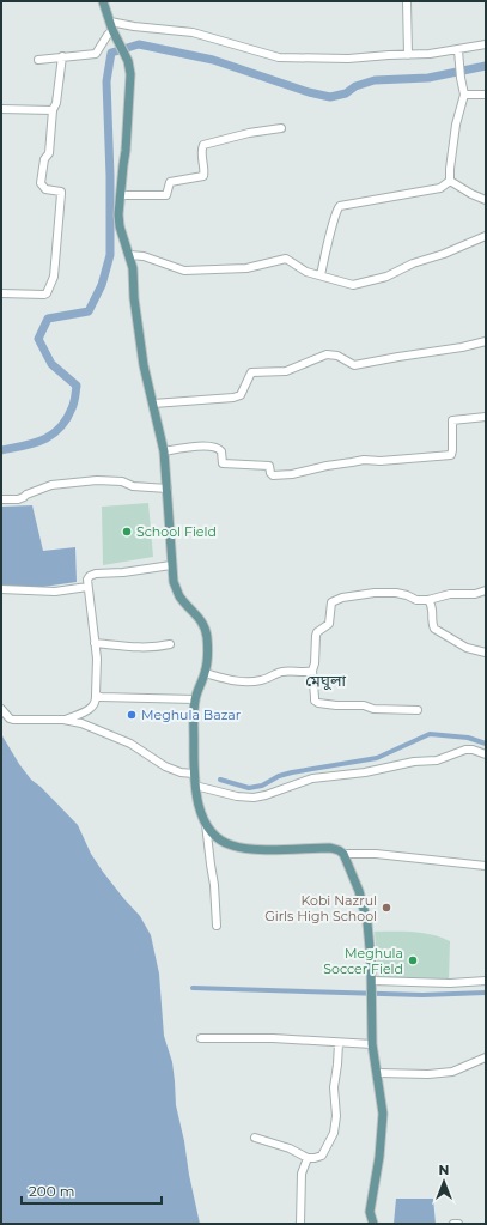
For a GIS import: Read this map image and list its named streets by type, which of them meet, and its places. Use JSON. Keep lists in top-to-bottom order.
{
  "districts": ["মেঘুলা"],
  "places": [
    "School Field",
    "Meghula Bazar",
    "Kobi Nazrul Girls High School",
    "Meghula Soccer Field"
  ],
  "scale_bar": "200 m",
  "north": "top"
}
